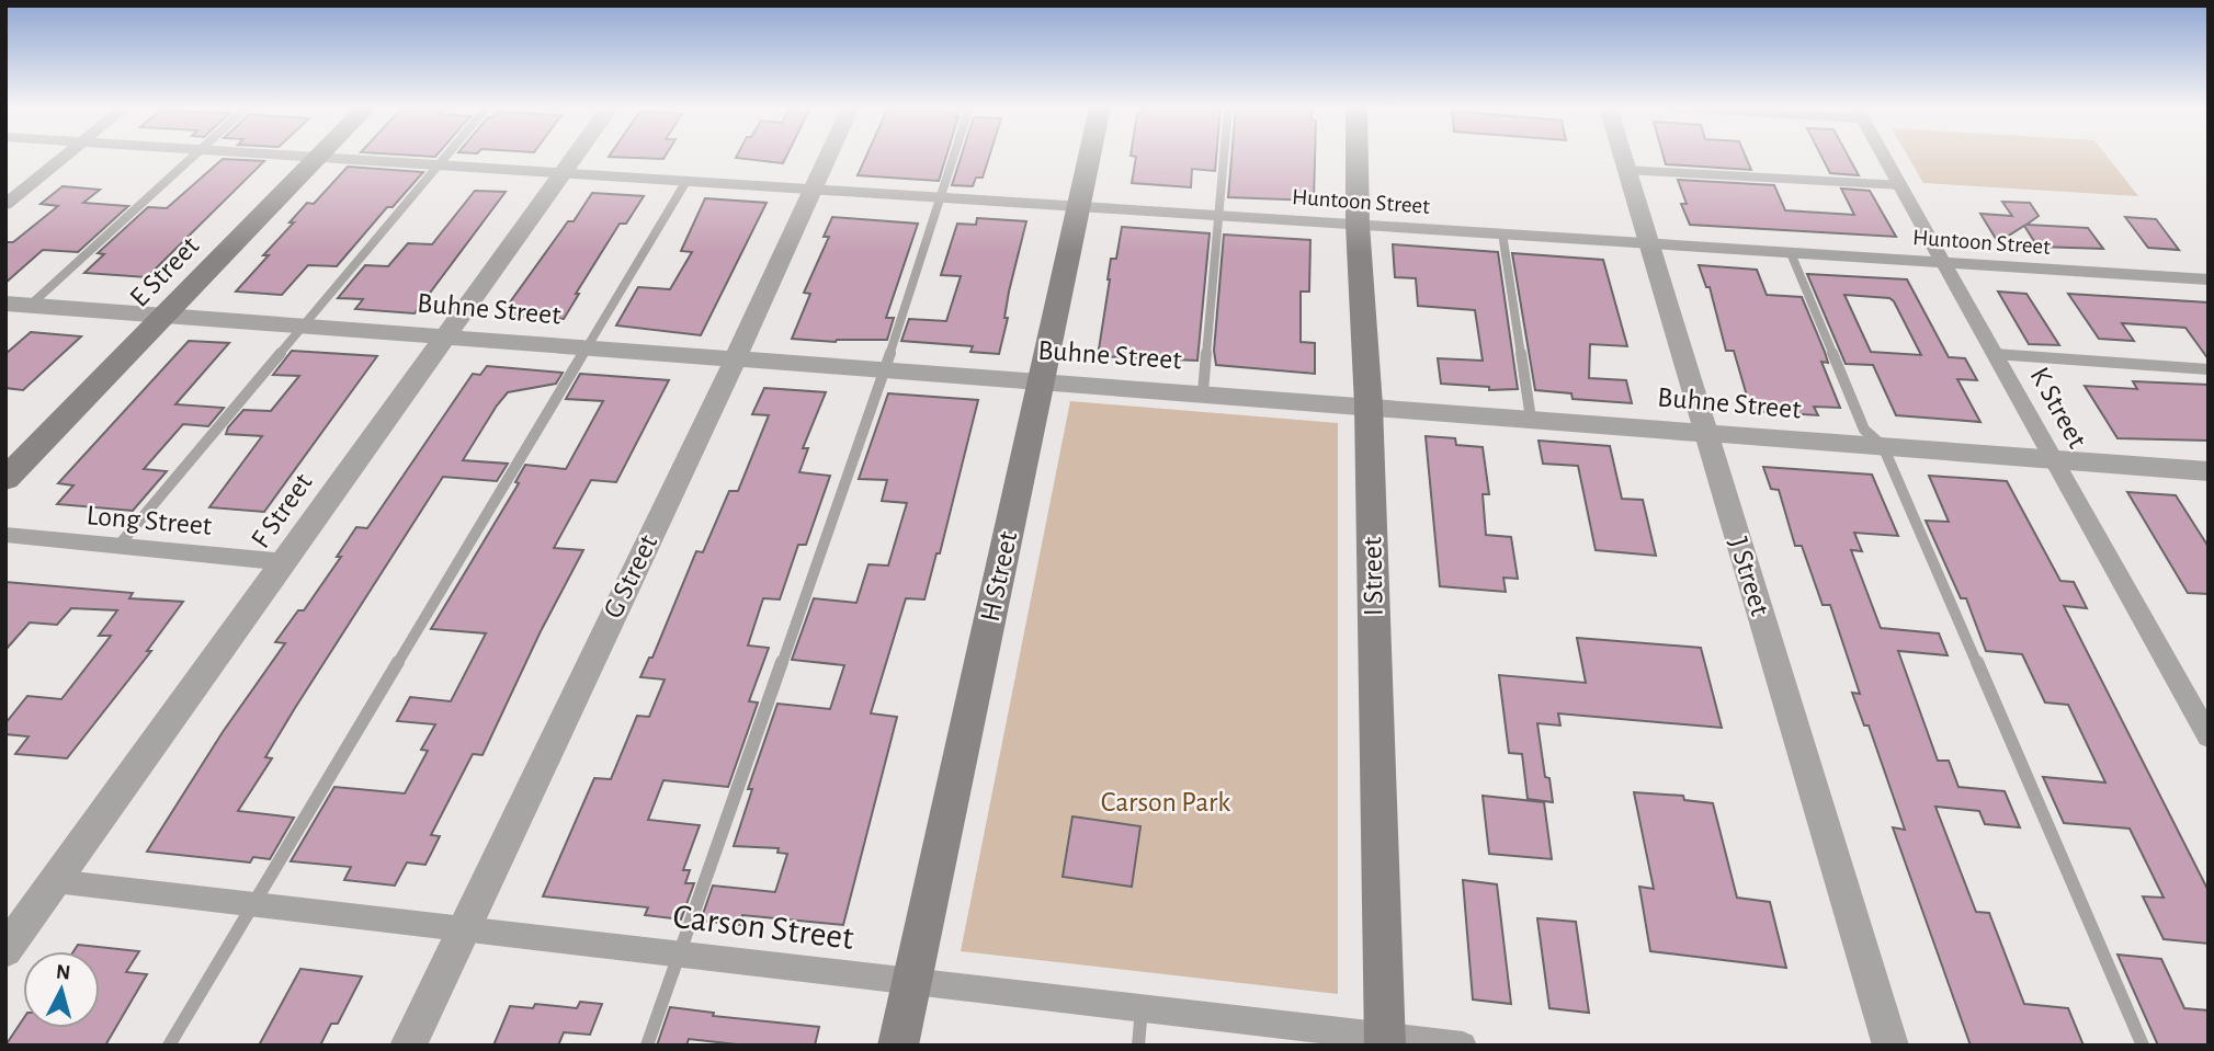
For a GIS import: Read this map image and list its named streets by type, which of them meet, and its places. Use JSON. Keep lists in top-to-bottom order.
{
  "streets": {
    "main road": ["E Street", "H Street", "I Street"],
    "street": [
      "Huntoon Street",
      "Buhne Street",
      "K Street",
      "F Street",
      "Long Street",
      "G Street",
      "J Street",
      "Carson Street"
    ]
  },
  "crossings": [
    ["Huntoon Street", "E Street"],
    ["Huntoon Street", "K Street"],
    ["Huntoon Street", "F Street"],
    ["Huntoon Street", "G Street"],
    ["Huntoon Street", "H Street"],
    ["Huntoon Street", "I Street"],
    ["Huntoon Street", "J Street"],
    ["E Street", "Buhne Street"],
    ["Buhne Street", "K Street"],
    ["Buhne Street", "F Street"],
    ["Buhne Street", "G Street"],
    ["Buhne Street", "H Street"],
    ["Buhne Street", "I Street"],
    ["Buhne Street", "J Street"],
    ["F Street", "Long Street"],
    ["F Street", "Carson Street"],
    ["G Street", "Carson Street"],
    ["H Street", "Carson Street"],
    ["I Street", "Carson Street"]
  ],
  "parks": ["Carson Park"],
  "north": "top"
}
